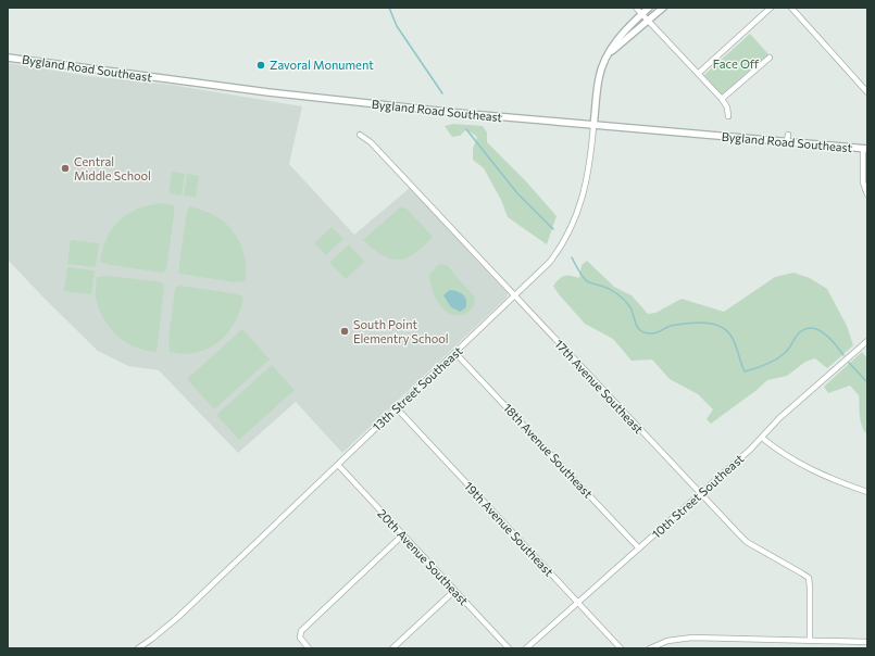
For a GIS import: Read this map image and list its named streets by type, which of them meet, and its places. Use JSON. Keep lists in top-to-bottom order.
{
  "streets": {
    "street": [
      "Bygland Road Southeast",
      "17th Avenue Southeast",
      "13th Street Southeast",
      "18th Avenue Southeast",
      "10th Street Southeast",
      "19th Avenue Southeast",
      "20th Avenue Southeast"
    ]
  },
  "crossings": [
    ["Bygland Road Southeast", "13th Street Southeast"],
    ["17th Avenue Southeast", "13th Street Southeast"],
    ["17th Avenue Southeast", "10th Street Southeast"],
    ["13th Street Southeast", "18th Avenue Southeast"],
    ["13th Street Southeast", "19th Avenue Southeast"],
    ["13th Street Southeast", "20th Avenue Southeast"],
    ["18th Avenue Southeast", "10th Street Southeast"],
    ["10th Street Southeast", "19th Avenue Southeast"]
  ],
  "parks": ["Face Off"],
  "places": ["Zavoral Monument", "Central Middle School", "South Point Elementry School"]
}
